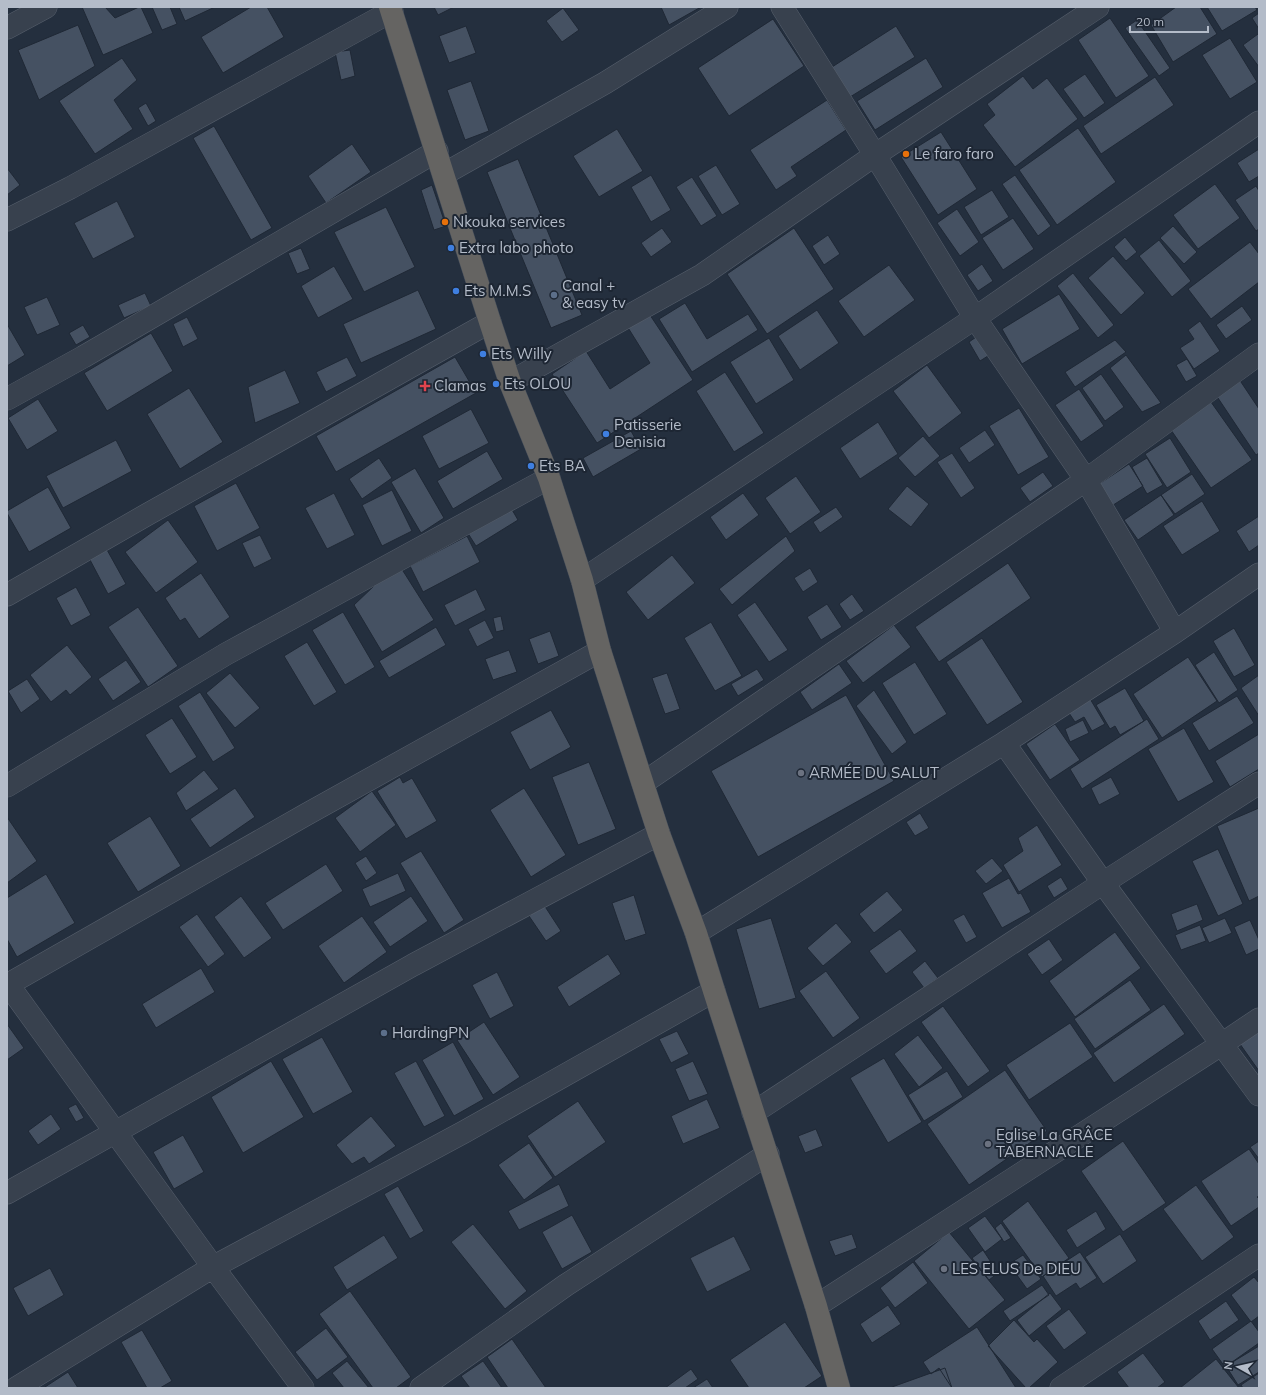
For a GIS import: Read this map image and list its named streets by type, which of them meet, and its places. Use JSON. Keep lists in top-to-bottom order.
{
  "places": {
    "other": [
      "Le faro faro",
      "Nkouka services",
      "Extra labo photo",
      "Ets M.M.S",
      "Canal + & easy tv",
      "Ets Willy",
      "Ets OLOU",
      "Patisserie Denisia",
      "Ets BA",
      "ARMÉE DU SALUT",
      "HardingPN",
      "Eglise La GRÂCE TABERNACLE",
      "LES ELUS De DIEU"
    ],
    "health": ["Clamas"]
  },
  "scale_bar": "20 m",
  "north": "left"
}
